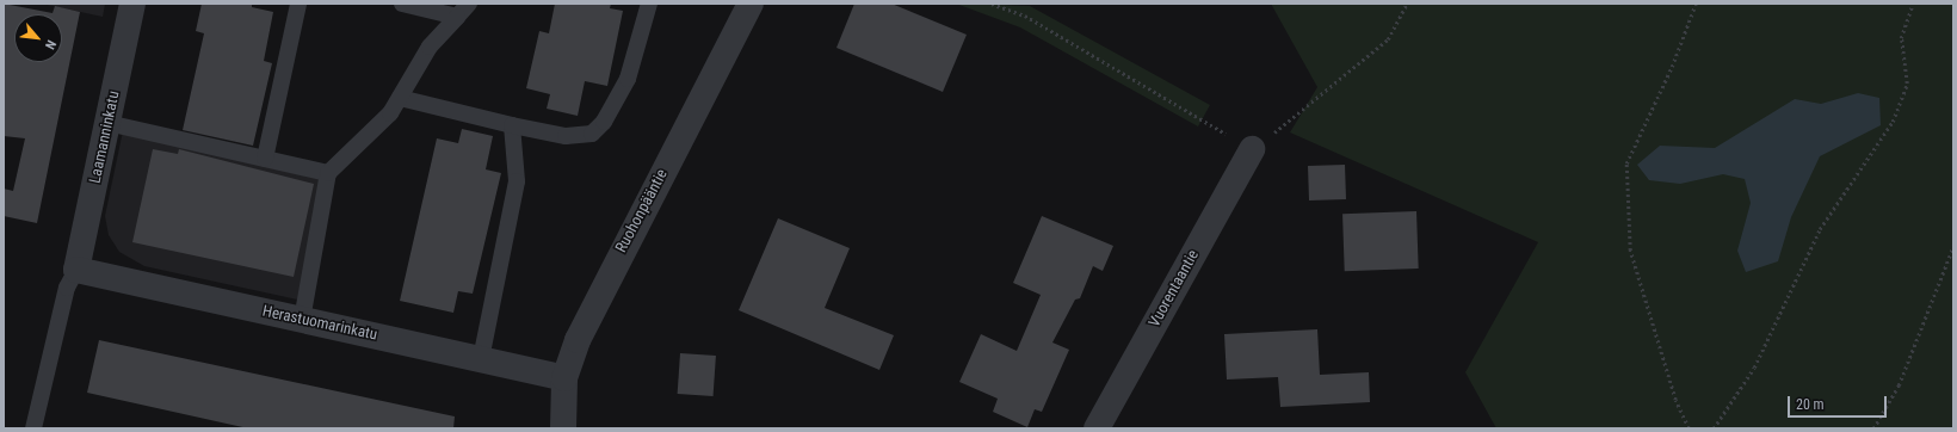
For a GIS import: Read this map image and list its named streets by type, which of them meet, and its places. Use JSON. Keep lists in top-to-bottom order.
{
  "streets": {
    "street": [
      "Laamanninkatu",
      "Ruohonpääntie",
      "Vuorentaantie",
      "Herastuomarinkatu"
    ]
  },
  "crossings": [
    ["Laamanninkatu", "Herastuomarinkatu"],
    ["Ruohonpääntie", "Herastuomarinkatu"]
  ],
  "scale_bar": "20 m",
  "north": "bottom right"
}
